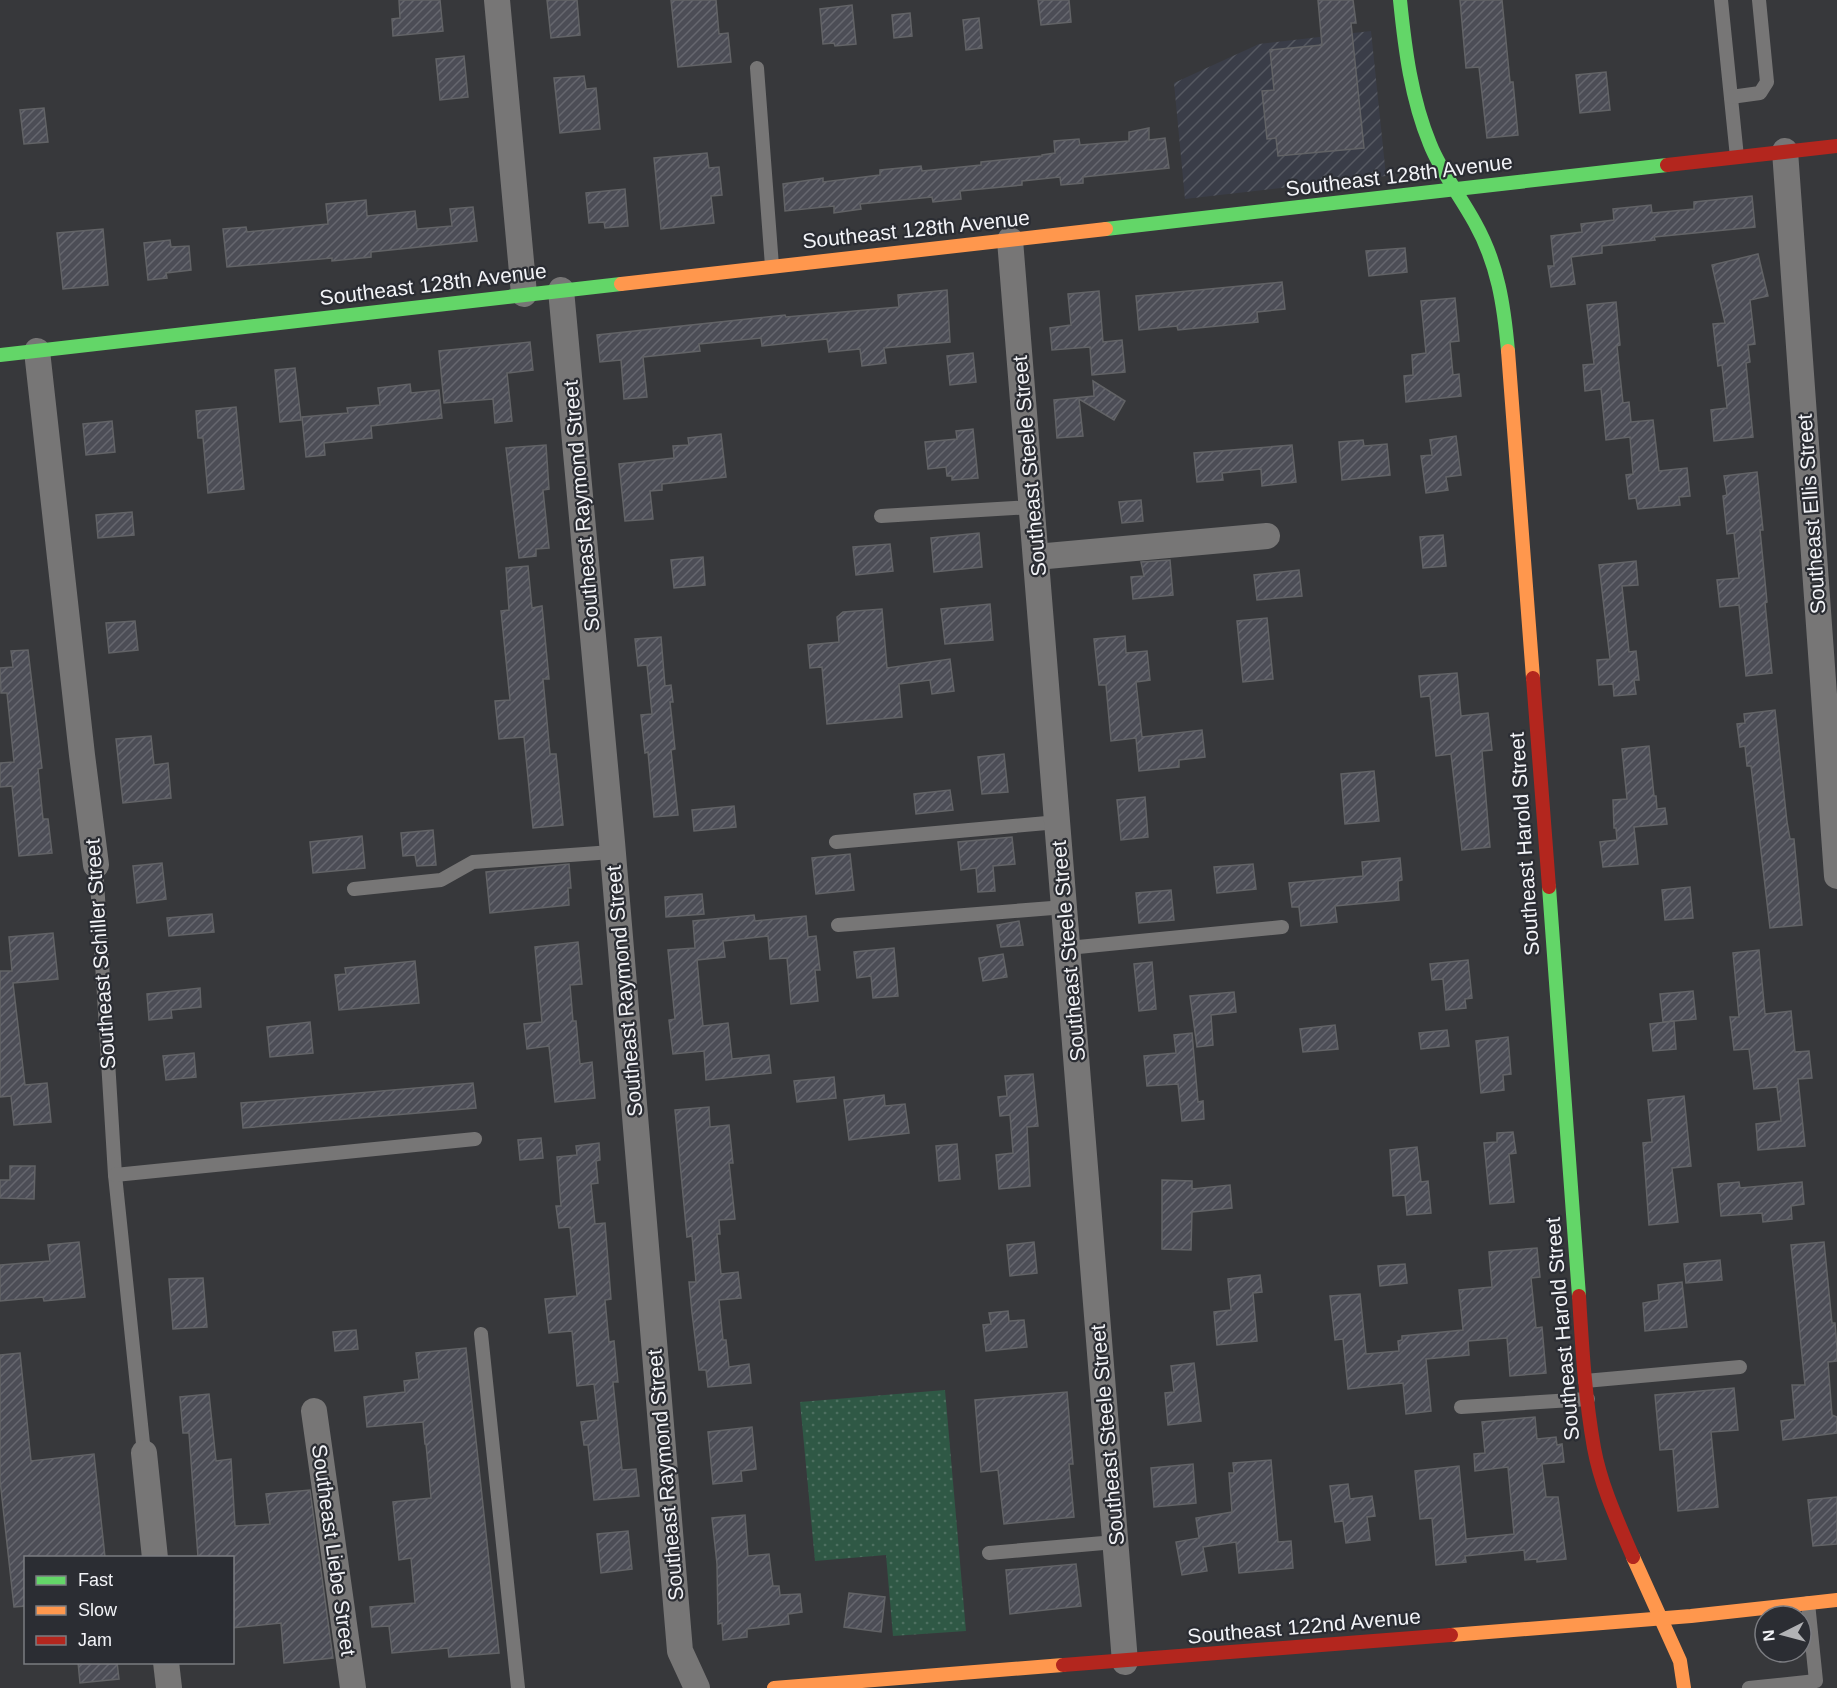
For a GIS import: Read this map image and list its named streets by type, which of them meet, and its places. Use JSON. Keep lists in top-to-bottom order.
{
  "streets": {
    "street": [
      "Southeast 128th Avenue",
      "Southeast Steele Street",
      "Southeast Raymond Street",
      "Southeast Ellis Street",
      "Southeast Harold Street",
      "Southeast Schiller Street",
      "Southeast Liebe Street",
      "Southeast 122nd Avenue"
    ]
  },
  "crossings": [
    ["Southeast 128th Avenue", "Southeast Steele Street"],
    ["Southeast 128th Avenue", "Southeast Raymond Street"],
    ["Southeast 128th Avenue", "Southeast Ellis Street"],
    ["Southeast 128th Avenue", "Southeast Harold Street"],
    ["Southeast 128th Avenue", "Southeast Schiller Street"],
    ["Southeast Steele Street", "Southeast 122nd Avenue"],
    ["Southeast Harold Street", "Southeast 122nd Avenue"]
  ],
  "legend": ["Fast", "Slow", "Jam"],
  "north": "left"
}
